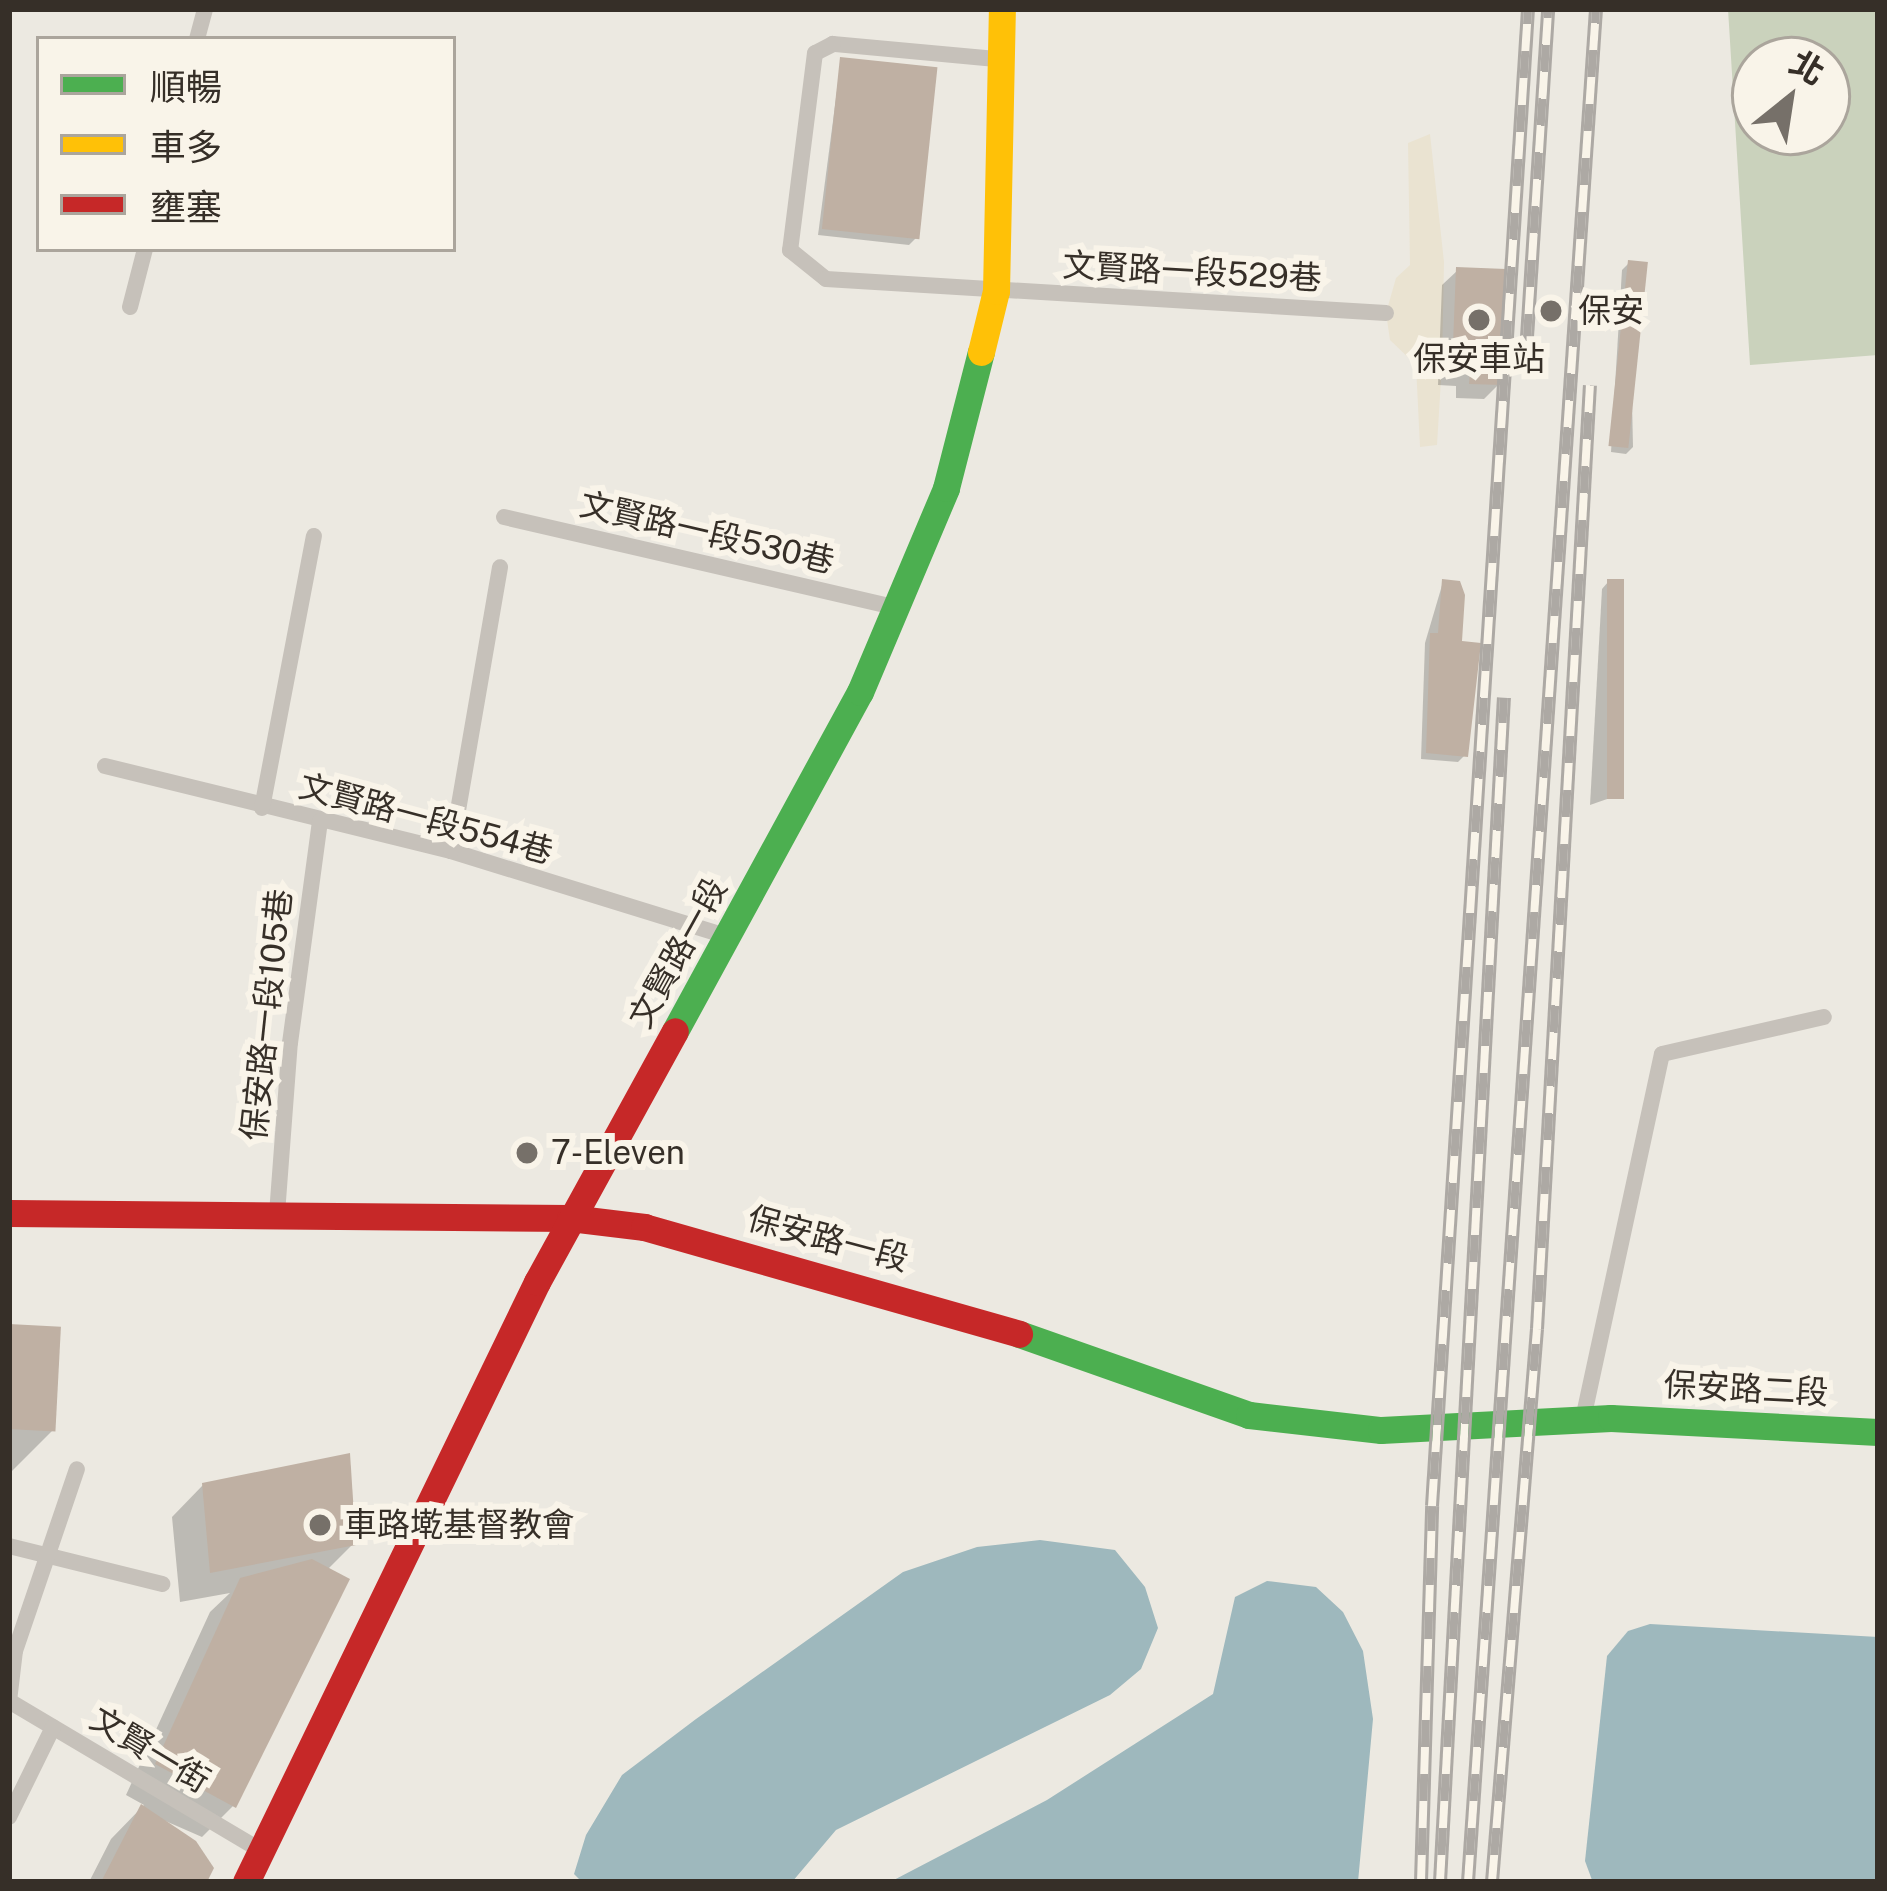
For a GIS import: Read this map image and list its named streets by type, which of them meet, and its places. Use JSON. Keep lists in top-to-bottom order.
{
  "streets": {
    "street": ["文賢路一段", "保安路一段", "保安路二段"],
    "lane": [
      "文賢路一段529巷",
      "文賢路一段530巷",
      "文賢路一段554巷",
      "保安路一段105巷",
      "文賢一街"
    ]
  },
  "crossings": [
    ["文賢路一段529巷", "文賢路一段"],
    ["文賢路一段530巷", "文賢路一段"],
    ["文賢路一段554巷", "文賢路一段"],
    ["文賢路一段554巷", "保安路一段105巷"],
    ["文賢路一段", "保安路一段"],
    ["文賢路一段", "文賢一街"],
    ["保安路一段105巷", "保安路一段"],
    ["保安路一段", "保安路二段"]
  ],
  "places": [
    "保安",
    "保安車站",
    "7-Eleven",
    "車路墘基督教會"
  ],
  "legend": ["順暢", "車多", "壅塞"],
  "north": "top right"
}
